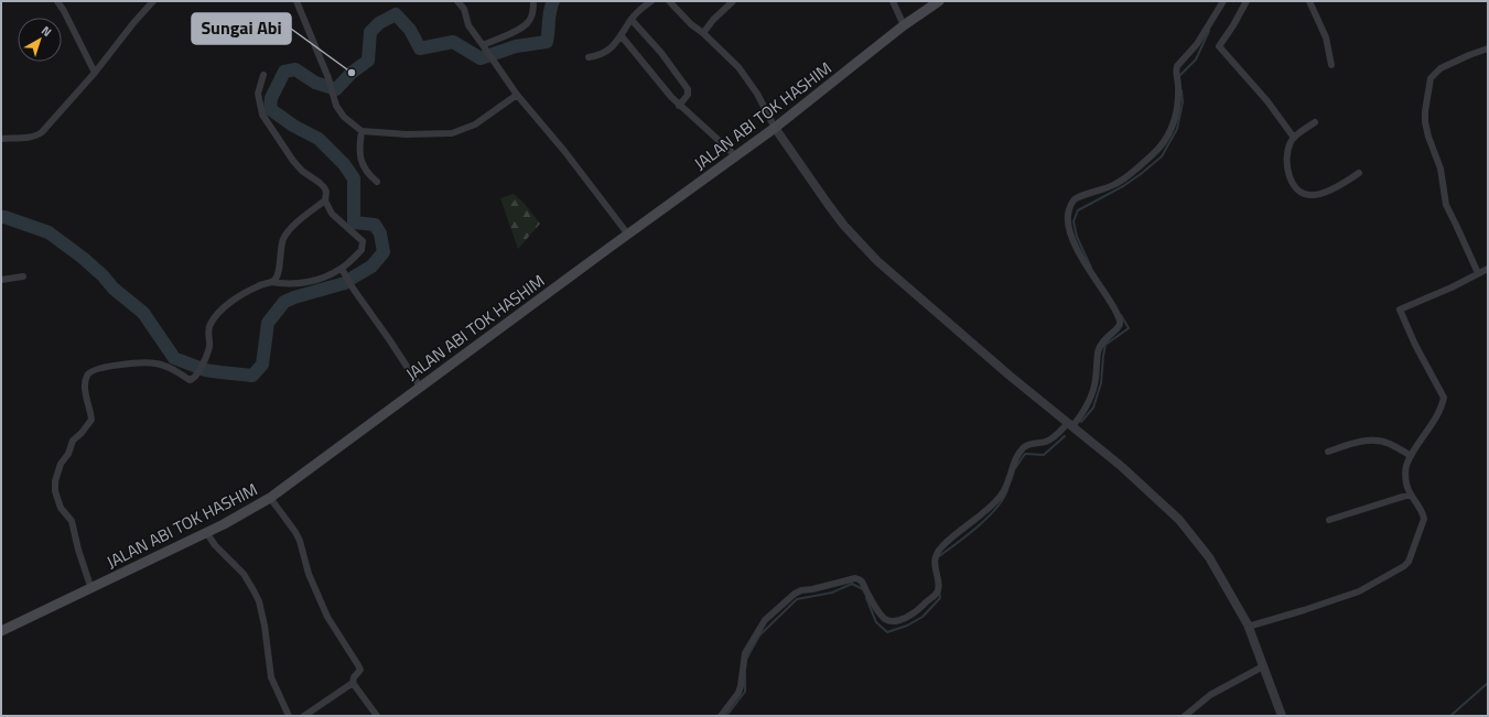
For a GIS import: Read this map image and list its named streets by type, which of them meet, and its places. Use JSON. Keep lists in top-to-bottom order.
{
  "streets": {
    "main road": ["JALAN ABI TOK HASHIM"]
  },
  "places": ["Sungai Abi"],
  "north": "top right"
}
